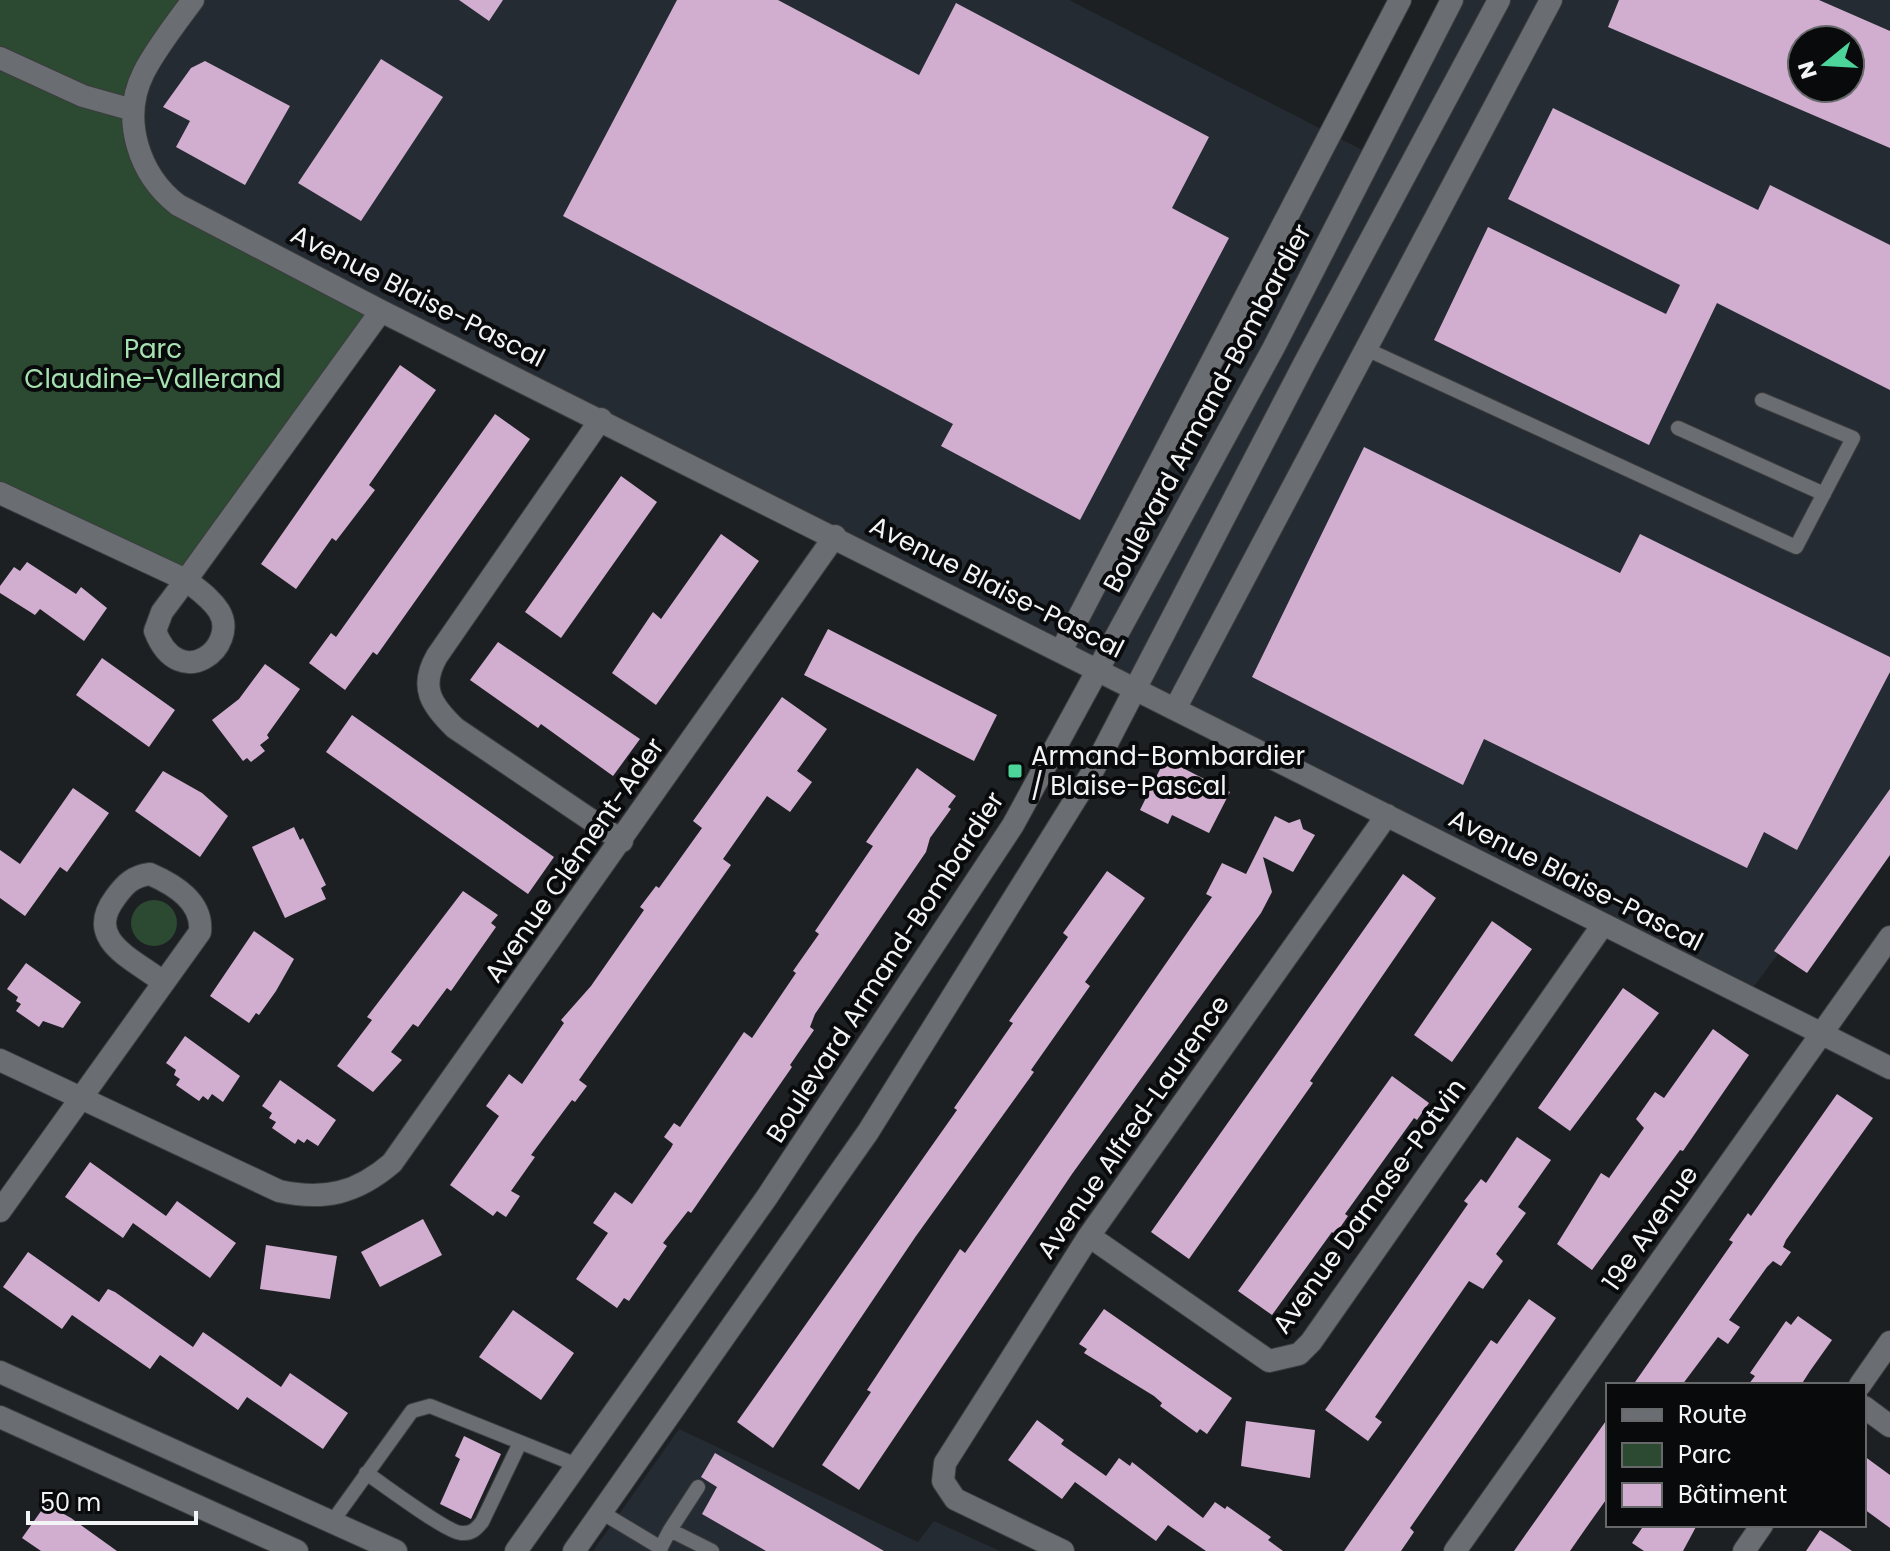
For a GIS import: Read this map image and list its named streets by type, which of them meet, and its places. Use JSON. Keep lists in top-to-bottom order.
{
  "streets": {
    "street": [
      "Avenue Blaise-Pascal",
      "Boulevard Armand-Bombardier",
      "Avenue Clément-Ader",
      "Avenue Alfred-Laurence",
      "Avenue Damase-Potvin",
      "19e Avenue"
    ]
  },
  "crossings": [
    ["Avenue Blaise-Pascal", "Boulevard Armand-Bombardier"],
    ["Avenue Blaise-Pascal", "Avenue Clément-Ader"],
    ["Avenue Blaise-Pascal", "Avenue Alfred-Laurence"],
    ["Avenue Blaise-Pascal", "Avenue Damase-Potvin"],
    ["Avenue Blaise-Pascal", "19e Avenue"],
    ["Avenue Alfred-Laurence", "Avenue Damase-Potvin"]
  ],
  "parks": ["Parc Claudine-Vallerand"],
  "places": {
    "transit": ["Armand-Bombardier / Blaise-Pascal"]
  },
  "legend": ["Route", "Parc", "Bâtiment"],
  "scale_bar": "50 m",
  "north": "left"
}
